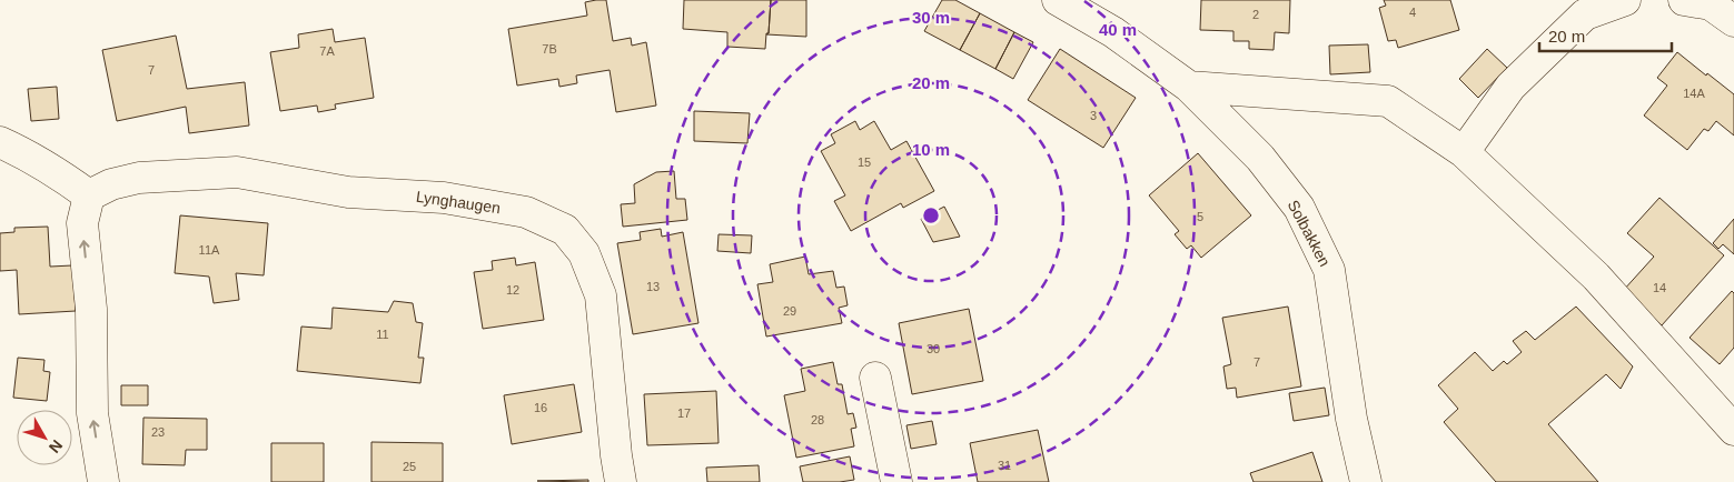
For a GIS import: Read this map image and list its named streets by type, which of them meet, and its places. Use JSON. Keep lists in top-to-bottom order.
{
  "streets": {
    "street": ["Lynghaugen", "Solbakken"]
  },
  "house_numbers": [
    "4",
    "2",
    "7B",
    "7A",
    "7",
    "14A",
    "3",
    "15",
    "5",
    "11A",
    "13",
    "14",
    "12",
    "29",
    "11",
    "30",
    "7",
    "16",
    "17",
    "28",
    "23",
    "31",
    "25"
  ],
  "scale_bar": "20 m",
  "north": "bottom right",
  "rings": [
    "30 m",
    "40 m",
    "20 m",
    "10 m"
  ]
}
